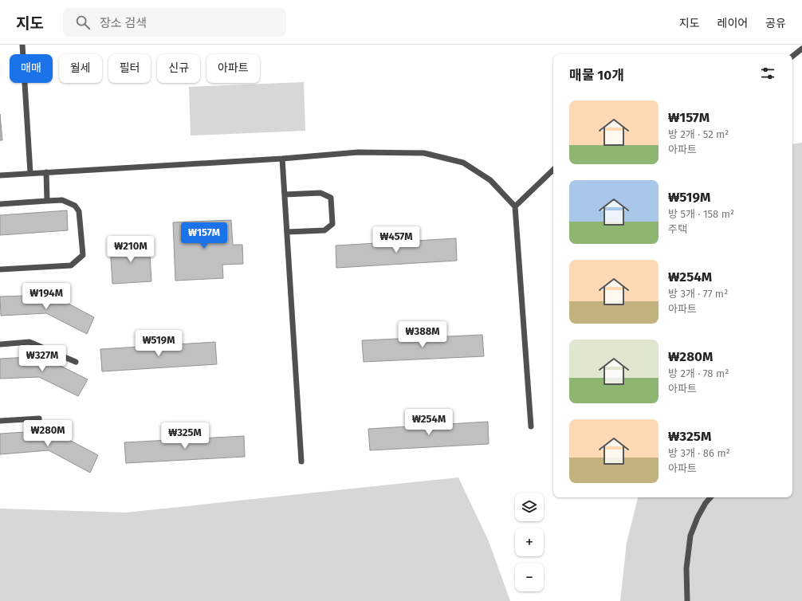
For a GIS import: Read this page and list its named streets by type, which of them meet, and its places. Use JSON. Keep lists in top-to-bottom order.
{
  "page": {
    "header": "지도",
    "search": "장소 검색",
    "nav": ["지도", "레이어", "공유"],
    "chip": [
      "매매",
      "월세",
      "필터",
      "신규",
      "아파트"
    ],
    "heading": "매물 10개",
    "list": [
      {
        "name": "₩157M",
        "note": "방 2개 · 52 m² · 아파트"
      },
      {
        "name": "₩519M",
        "note": "방 5개 · 158 m² · 주택"
      },
      {
        "name": "₩254M",
        "note": "방 3개 · 77 m² · 아파트"
      },
      {
        "name": "₩280M",
        "note": "방 2개 · 78 m² · 아파트"
      },
      {
        "name": "₩325M",
        "note": "방 3개 · 86 m² · 아파트"
      }
    ],
    "price": [
      "₩157M",
      "₩457M",
      "₩210M",
      "₩194M",
      "₩388M",
      "₩519M",
      "₩327M",
      "₩254M",
      "₩280M",
      "₩325M"
    ],
    "map_buttons": ["+", "−"]
  }
}
